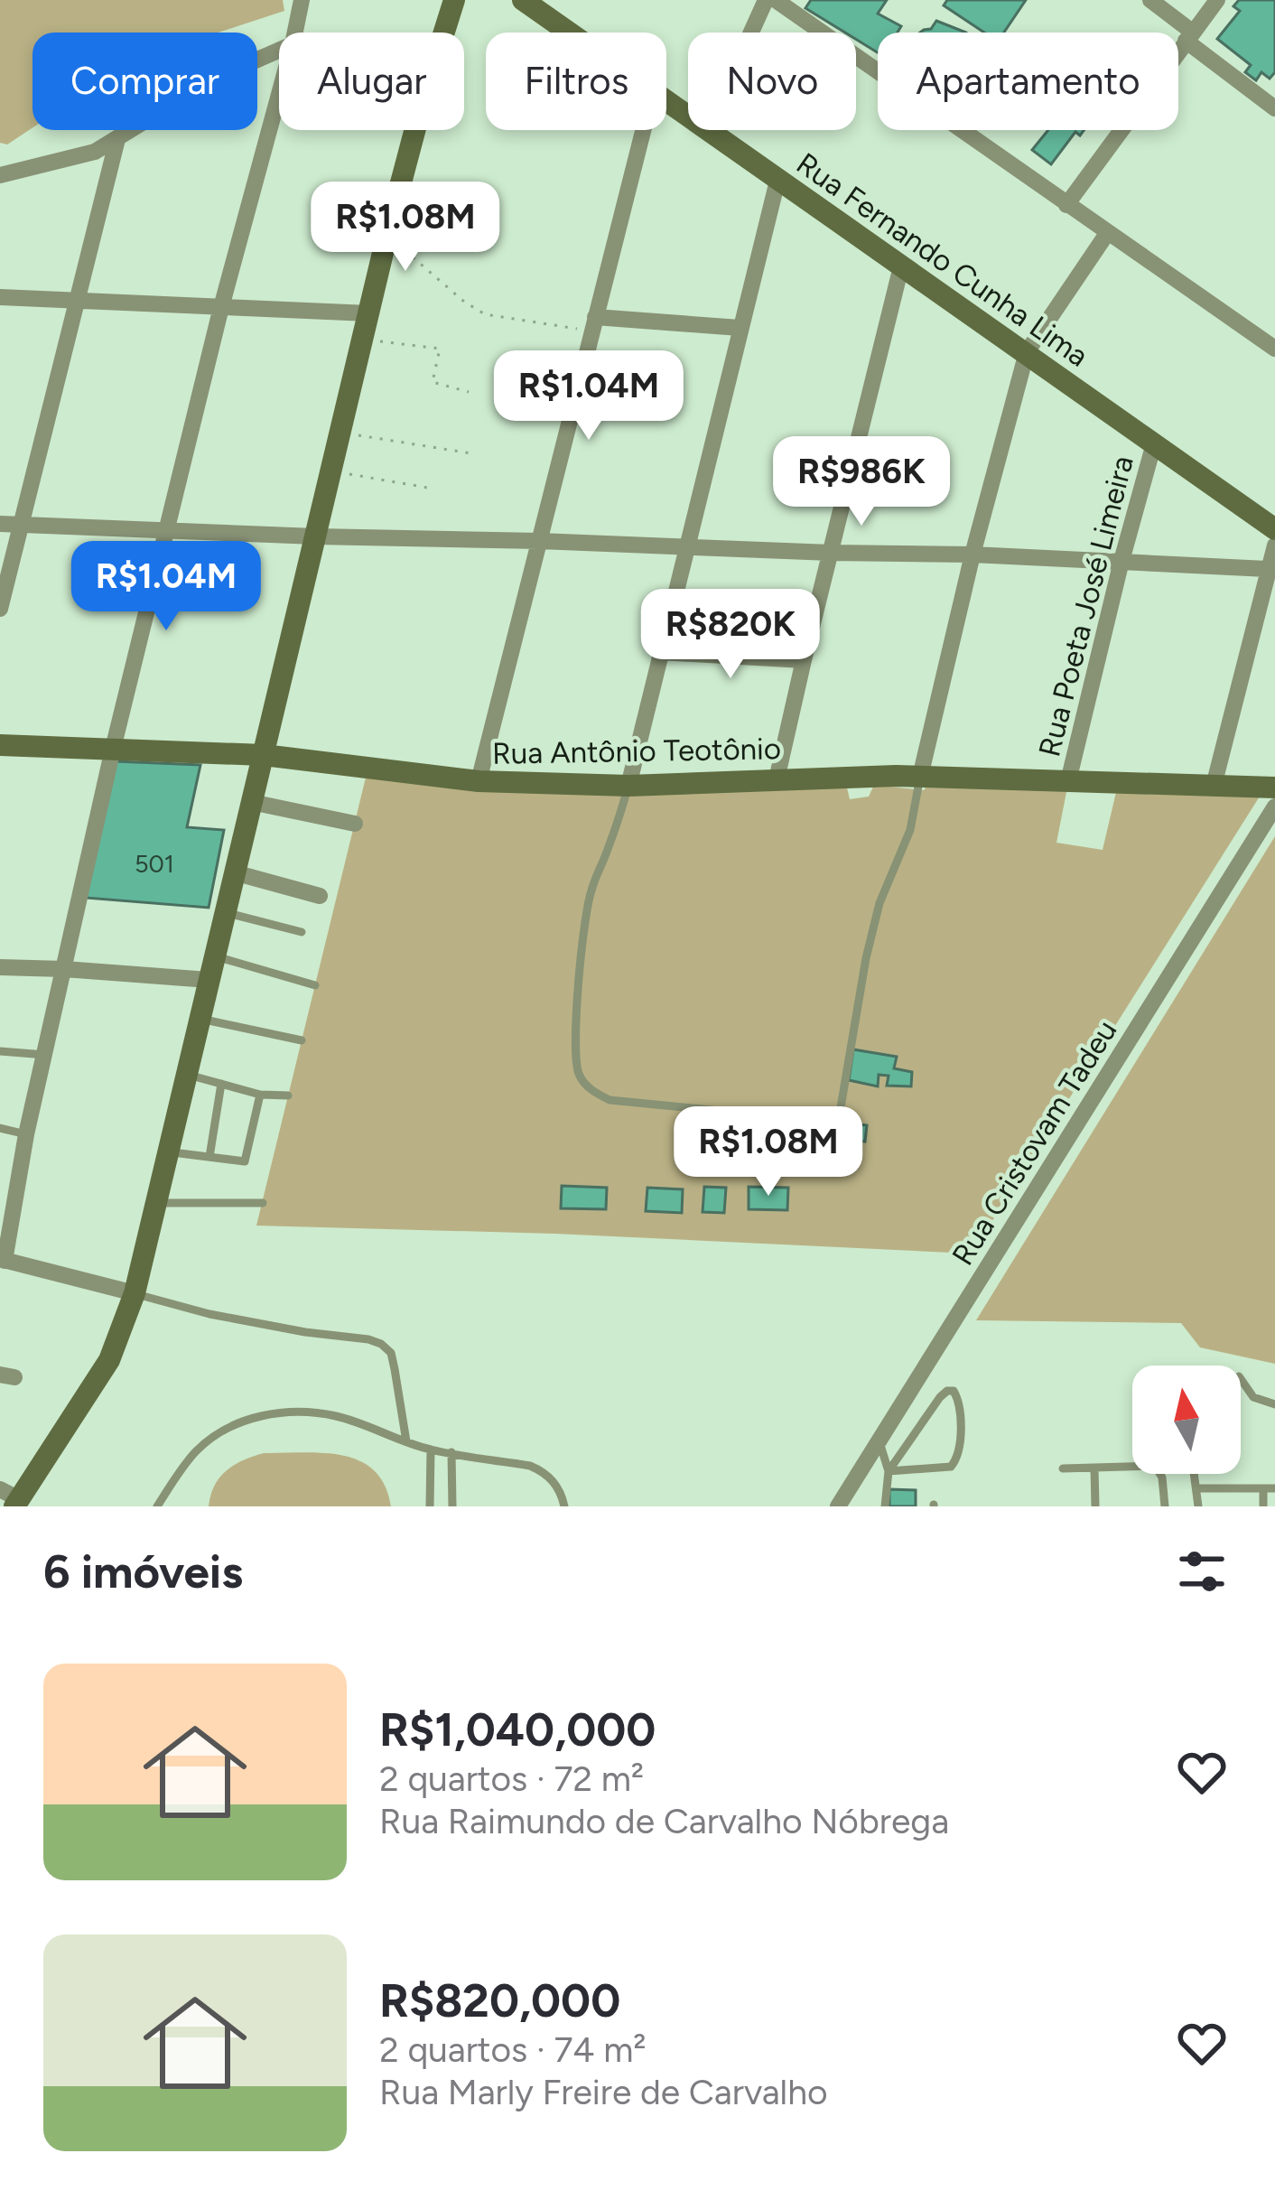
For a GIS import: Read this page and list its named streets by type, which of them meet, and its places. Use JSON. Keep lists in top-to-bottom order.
{
  "streets": {
    "street": [
      "Rua Fernando Cunha Lima",
      "Rua Poeta José Limeira",
      "Rua Antônio Teotônio",
      "Rua Cristovam Tadeu"
    ]
  },
  "crossings": [
    ["Rua Fernando Cunha Lima", "Rua Poeta José Limeira"],
    ["Rua Poeta José Limeira", "Rua Antônio Teotônio"]
  ],
  "house_numbers": ["501"],
  "north": "top",
  "page": {
    "chip": [
      "Comprar",
      "Alugar",
      "Filtros",
      "Novo",
      "Apartamento"
    ],
    "price": [
      "R$1.08M",
      "R$1.04M",
      "R$986K",
      "R$1.04M",
      "R$820K",
      "R$1.08M"
    ],
    "heading": "6 imóveis",
    "list": [
      {
        "name": "R$1,040,000",
        "note": "2 quartos · 72 m² · Rua Raimundo de Carvalho Nóbrega"
      },
      {
        "name": "R$820,000",
        "note": "2 quartos · 74 m² · Rua Marly Freire de Carvalho"
      }
    ]
  }
}
